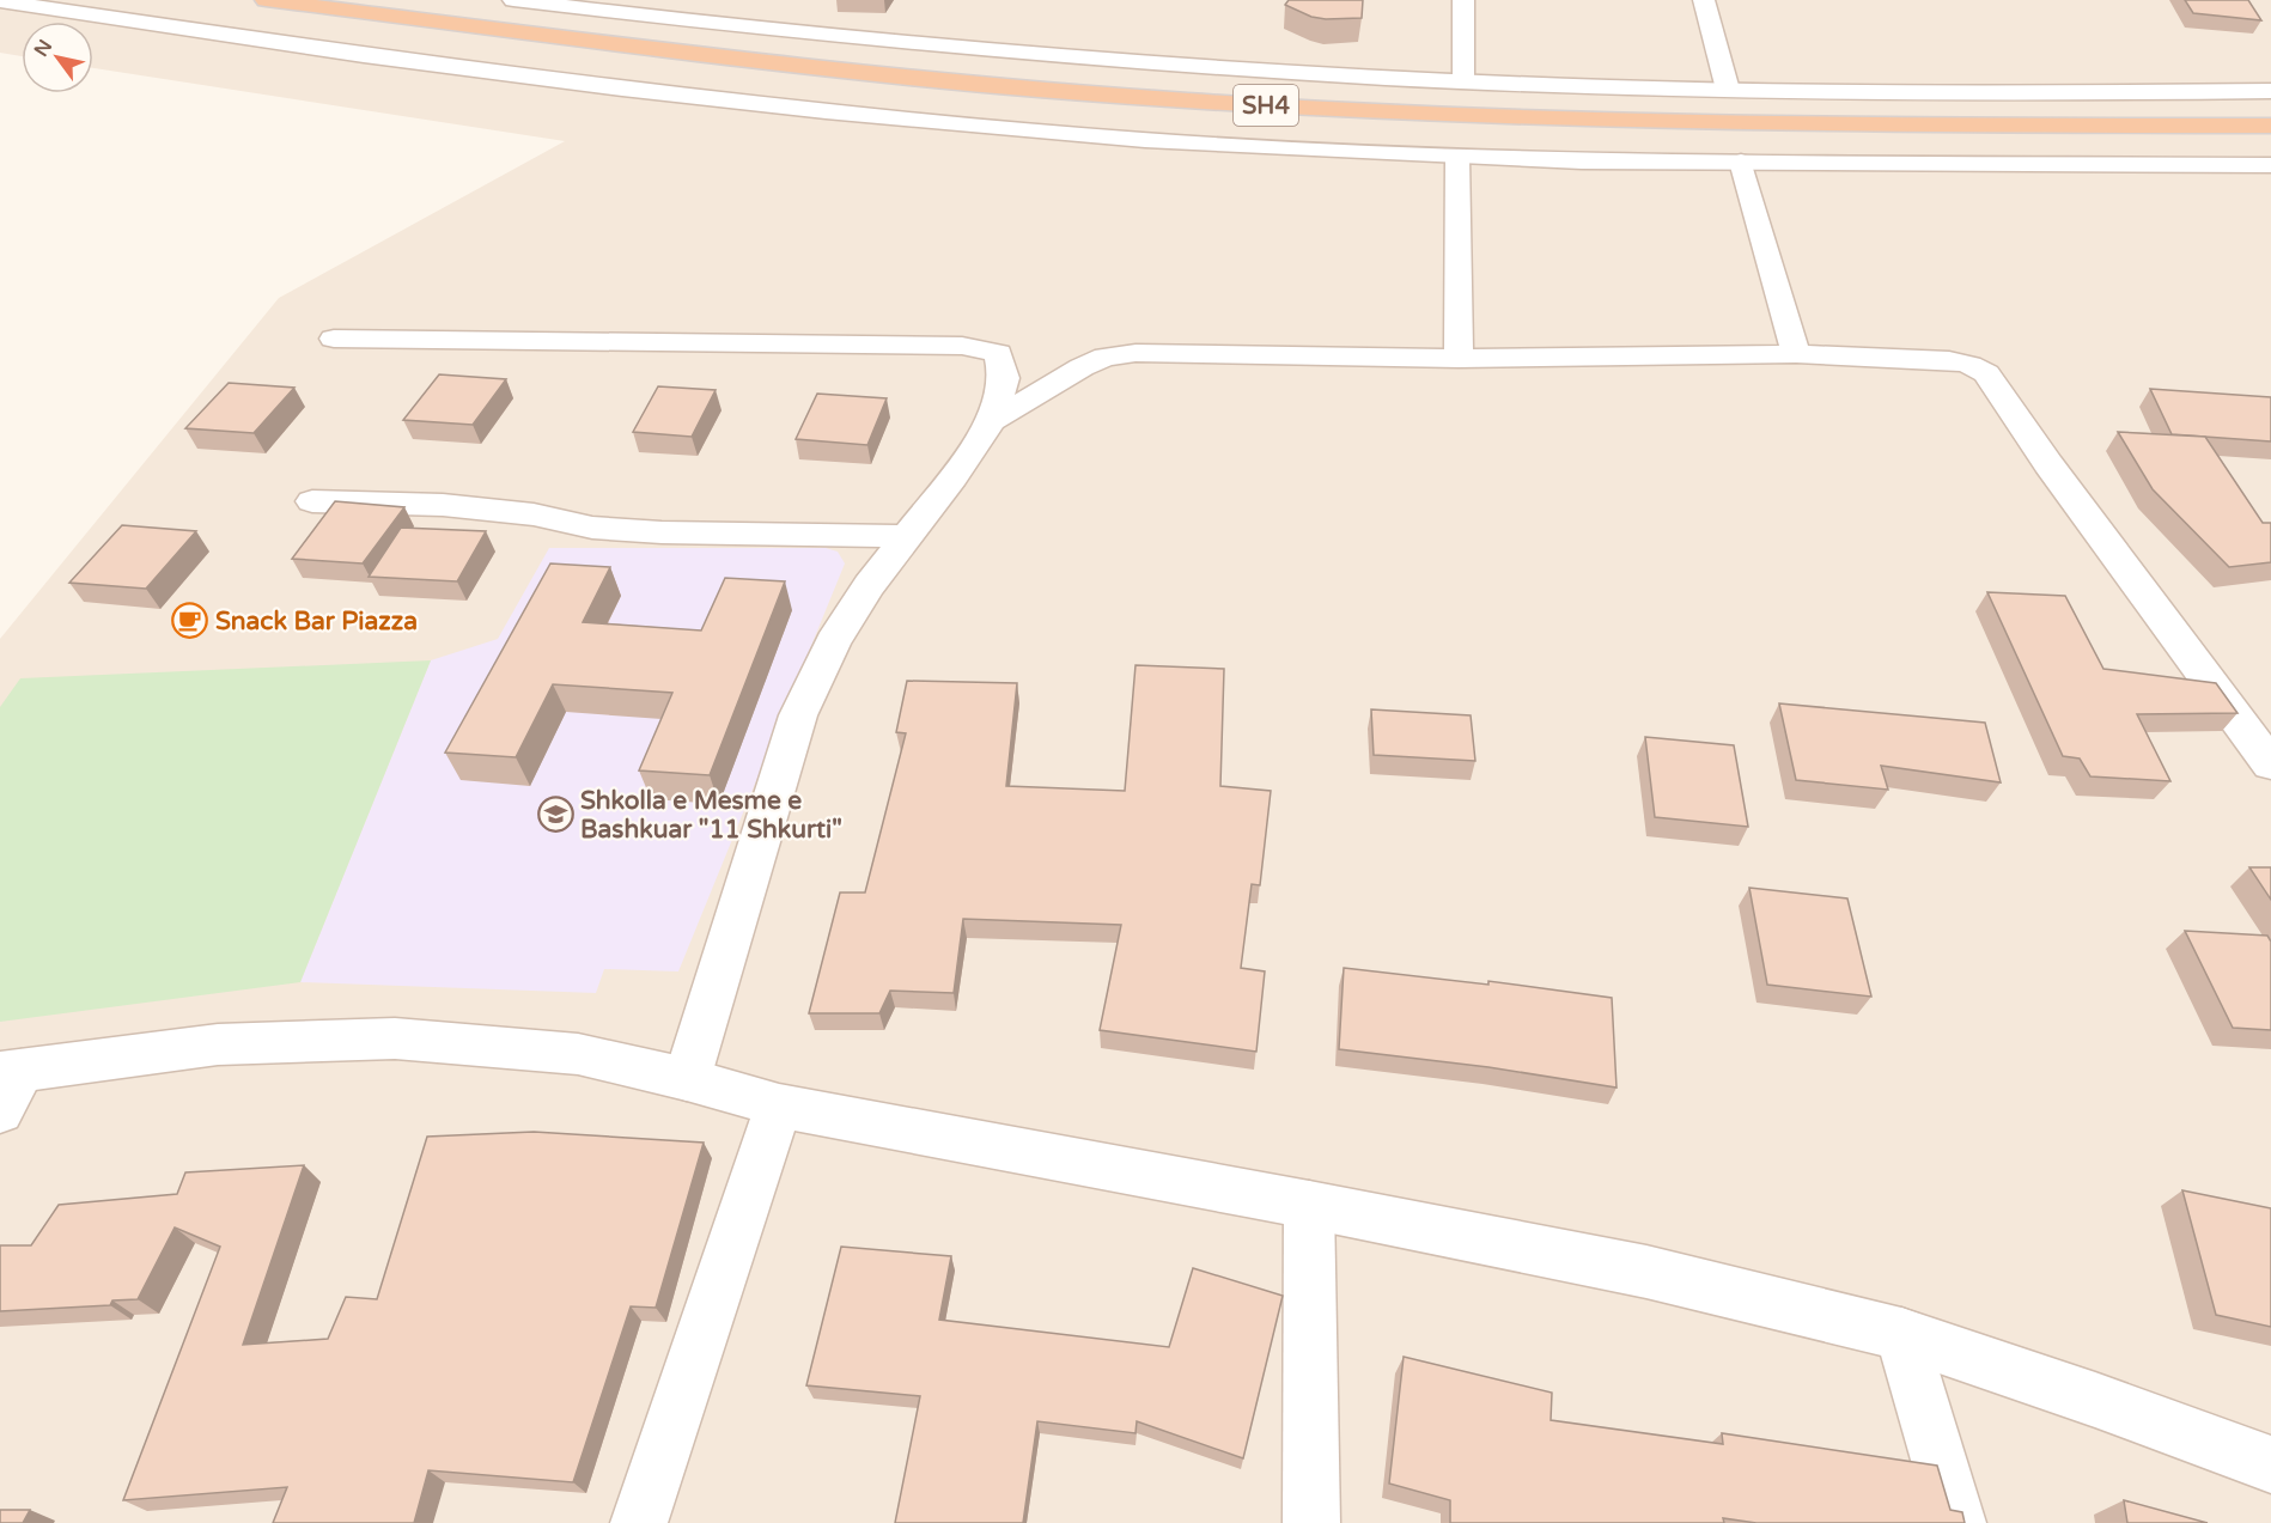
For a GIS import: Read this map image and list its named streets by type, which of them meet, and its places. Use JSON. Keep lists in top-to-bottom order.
{
  "streets": {
    "highway": ["SH4"]
  },
  "places": {
    "cafe": ["Snack Bar Piazza"],
    "school or university": ["Shkolla e Mesme e Bashkuar \"11 Shkurti\""]
  },
  "north": "top left"
}
